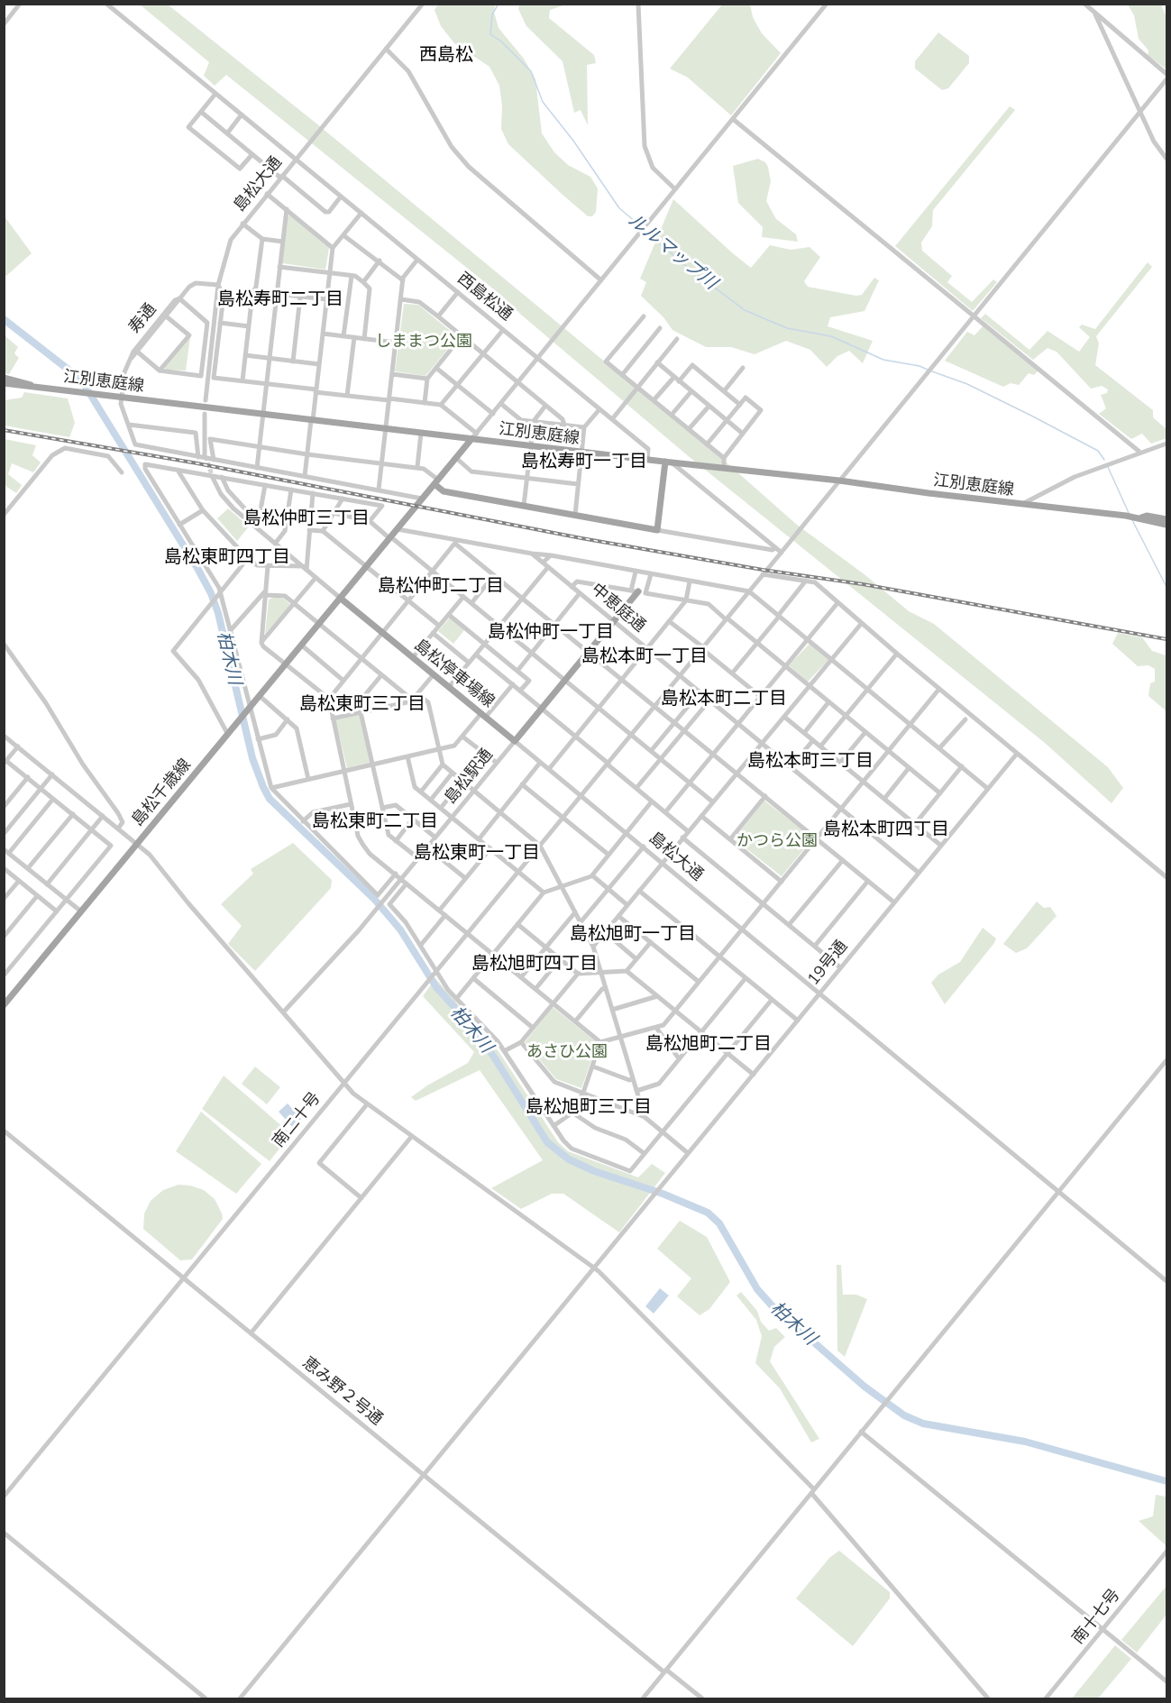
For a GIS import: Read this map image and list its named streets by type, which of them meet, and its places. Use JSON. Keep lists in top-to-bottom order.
{
  "streets": {
    "main road": ["江別恵庭線", "島松停車場線", "島松千歳線"],
    "street": [
      "島松大通",
      "西島松通",
      "寿通",
      "中恵庭通",
      "島松駅通",
      "19号通",
      "南二十号",
      "恵み野２号通",
      "南十七号"
    ]
  },
  "crossings": [
    ["島松大通", "西島松通"],
    ["島松大通", "寿通"],
    ["島松大通", "島松停車場線"],
    ["島松大通", "島松駅通"],
    ["島松大通", "19号通"],
    ["島松大通", "南二十号"],
    ["西島松通", "江別恵庭線"],
    ["寿通", "江別恵庭線"],
    ["江別恵庭線", "南二十号"],
    ["中恵庭通", "19号通"],
    ["中恵庭通", "南二十号"],
    ["島松停車場線", "島松駅通"],
    ["島松停車場線", "島松千歳線"],
    ["19号通", "恵み野２号通"],
    ["南二十号", "恵み野２号通"]
  ],
  "districts": [
    "西島松",
    "島松寿町二丁目",
    "島松寿町一丁目",
    "島松仲町三丁目",
    "島松東町四丁目",
    "島松仲町二丁目",
    "島松仲町一丁目",
    "島松本町一丁目",
    "島松本町二丁目",
    "島松東町三丁目",
    "島松本町三丁目",
    "島松東町二丁目",
    "島松本町四丁目",
    "島松東町一丁目",
    "島松旭町一丁目",
    "島松旭町四丁目",
    "島松旭町二丁目",
    "島松旭町三丁目"
  ],
  "water": ["ルルマップ川", "柏木川"],
  "parks": ["しままつ公園", "かつら公園", "あさひ公園"]
}
